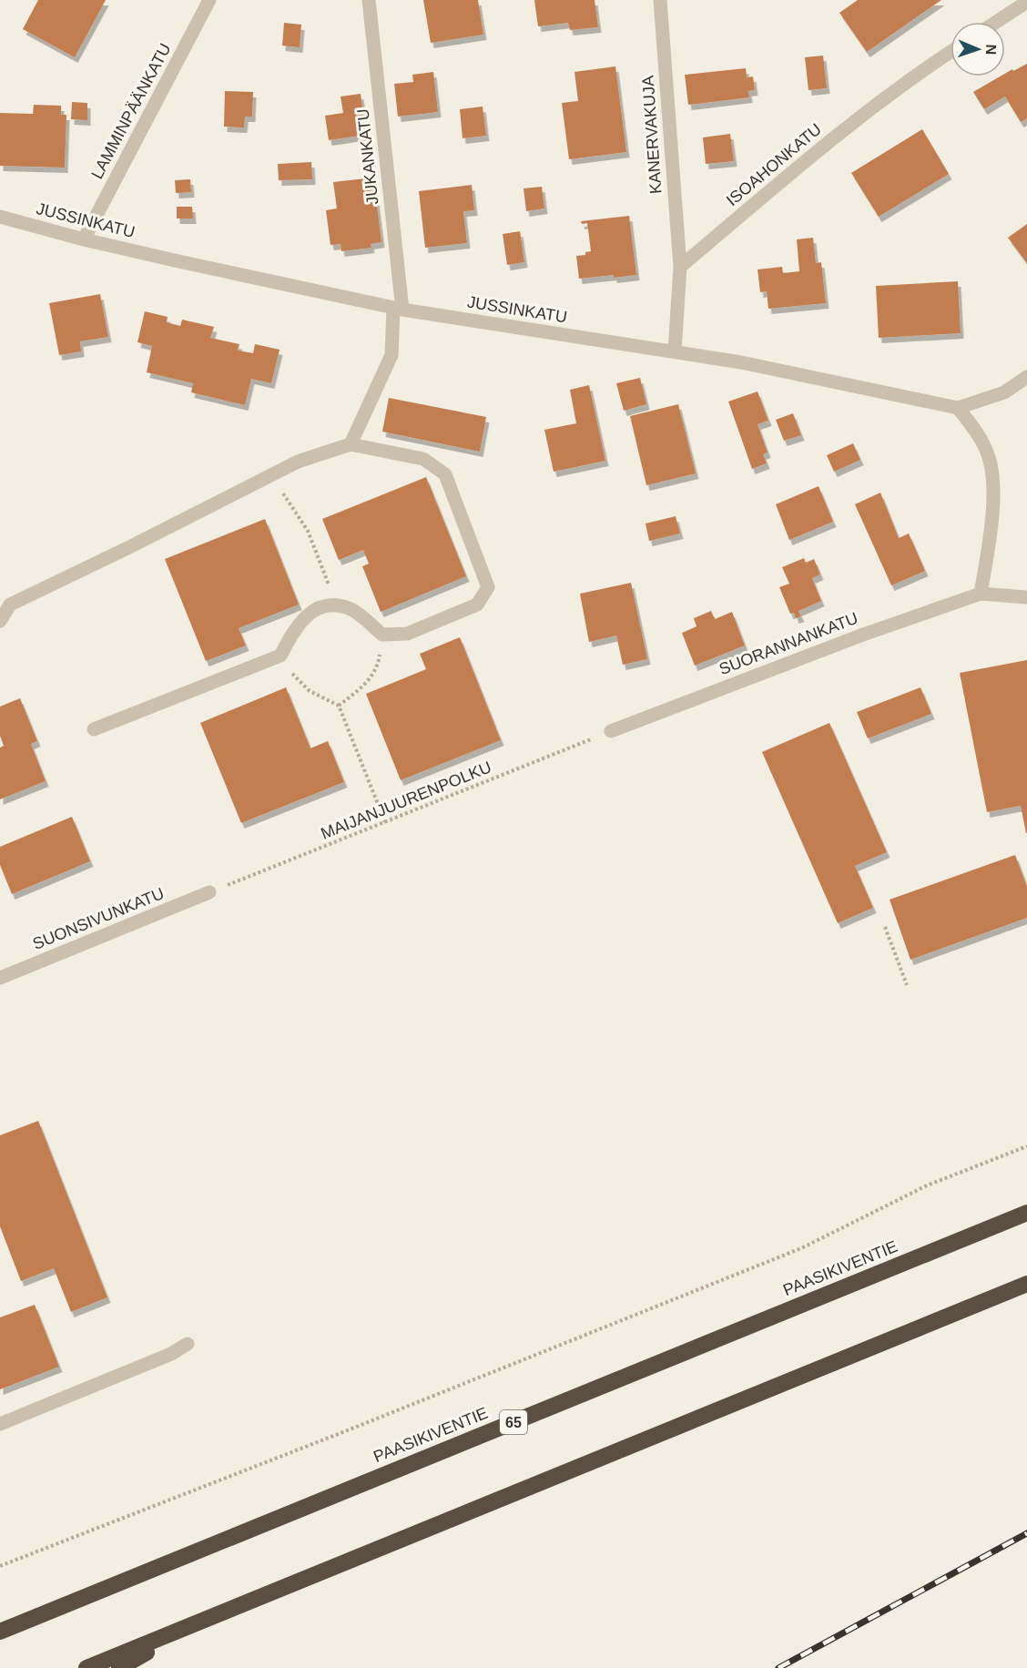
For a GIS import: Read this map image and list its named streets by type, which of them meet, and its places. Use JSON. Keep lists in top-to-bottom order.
{
  "streets": {
    "highway": ["PAASIKIVENTIE", "65"],
    "street": [
      "LAMMINPÄÄNKATU",
      "KANERVAKUJA",
      "JUKANKATU",
      "ISOAHONKATU",
      "JUSSINKATU",
      "SUORANNANKATU",
      "SUONSIVUNKATU"
    ],
    "path": ["MAIJANJUURENPOLKU"]
  },
  "crossings": [
    ["LAMMINPÄÄNKATU", "JUSSINKATU"],
    ["KANERVAKUJA", "ISOAHONKATU"],
    ["JUKANKATU", "JUSSINKATU"],
    ["SUORANNANKATU", "MAIJANJUURENPOLKU"],
    ["MAIJANJUURENPOLKU", "SUONSIVUNKATU"]
  ],
  "north": "right"
}
